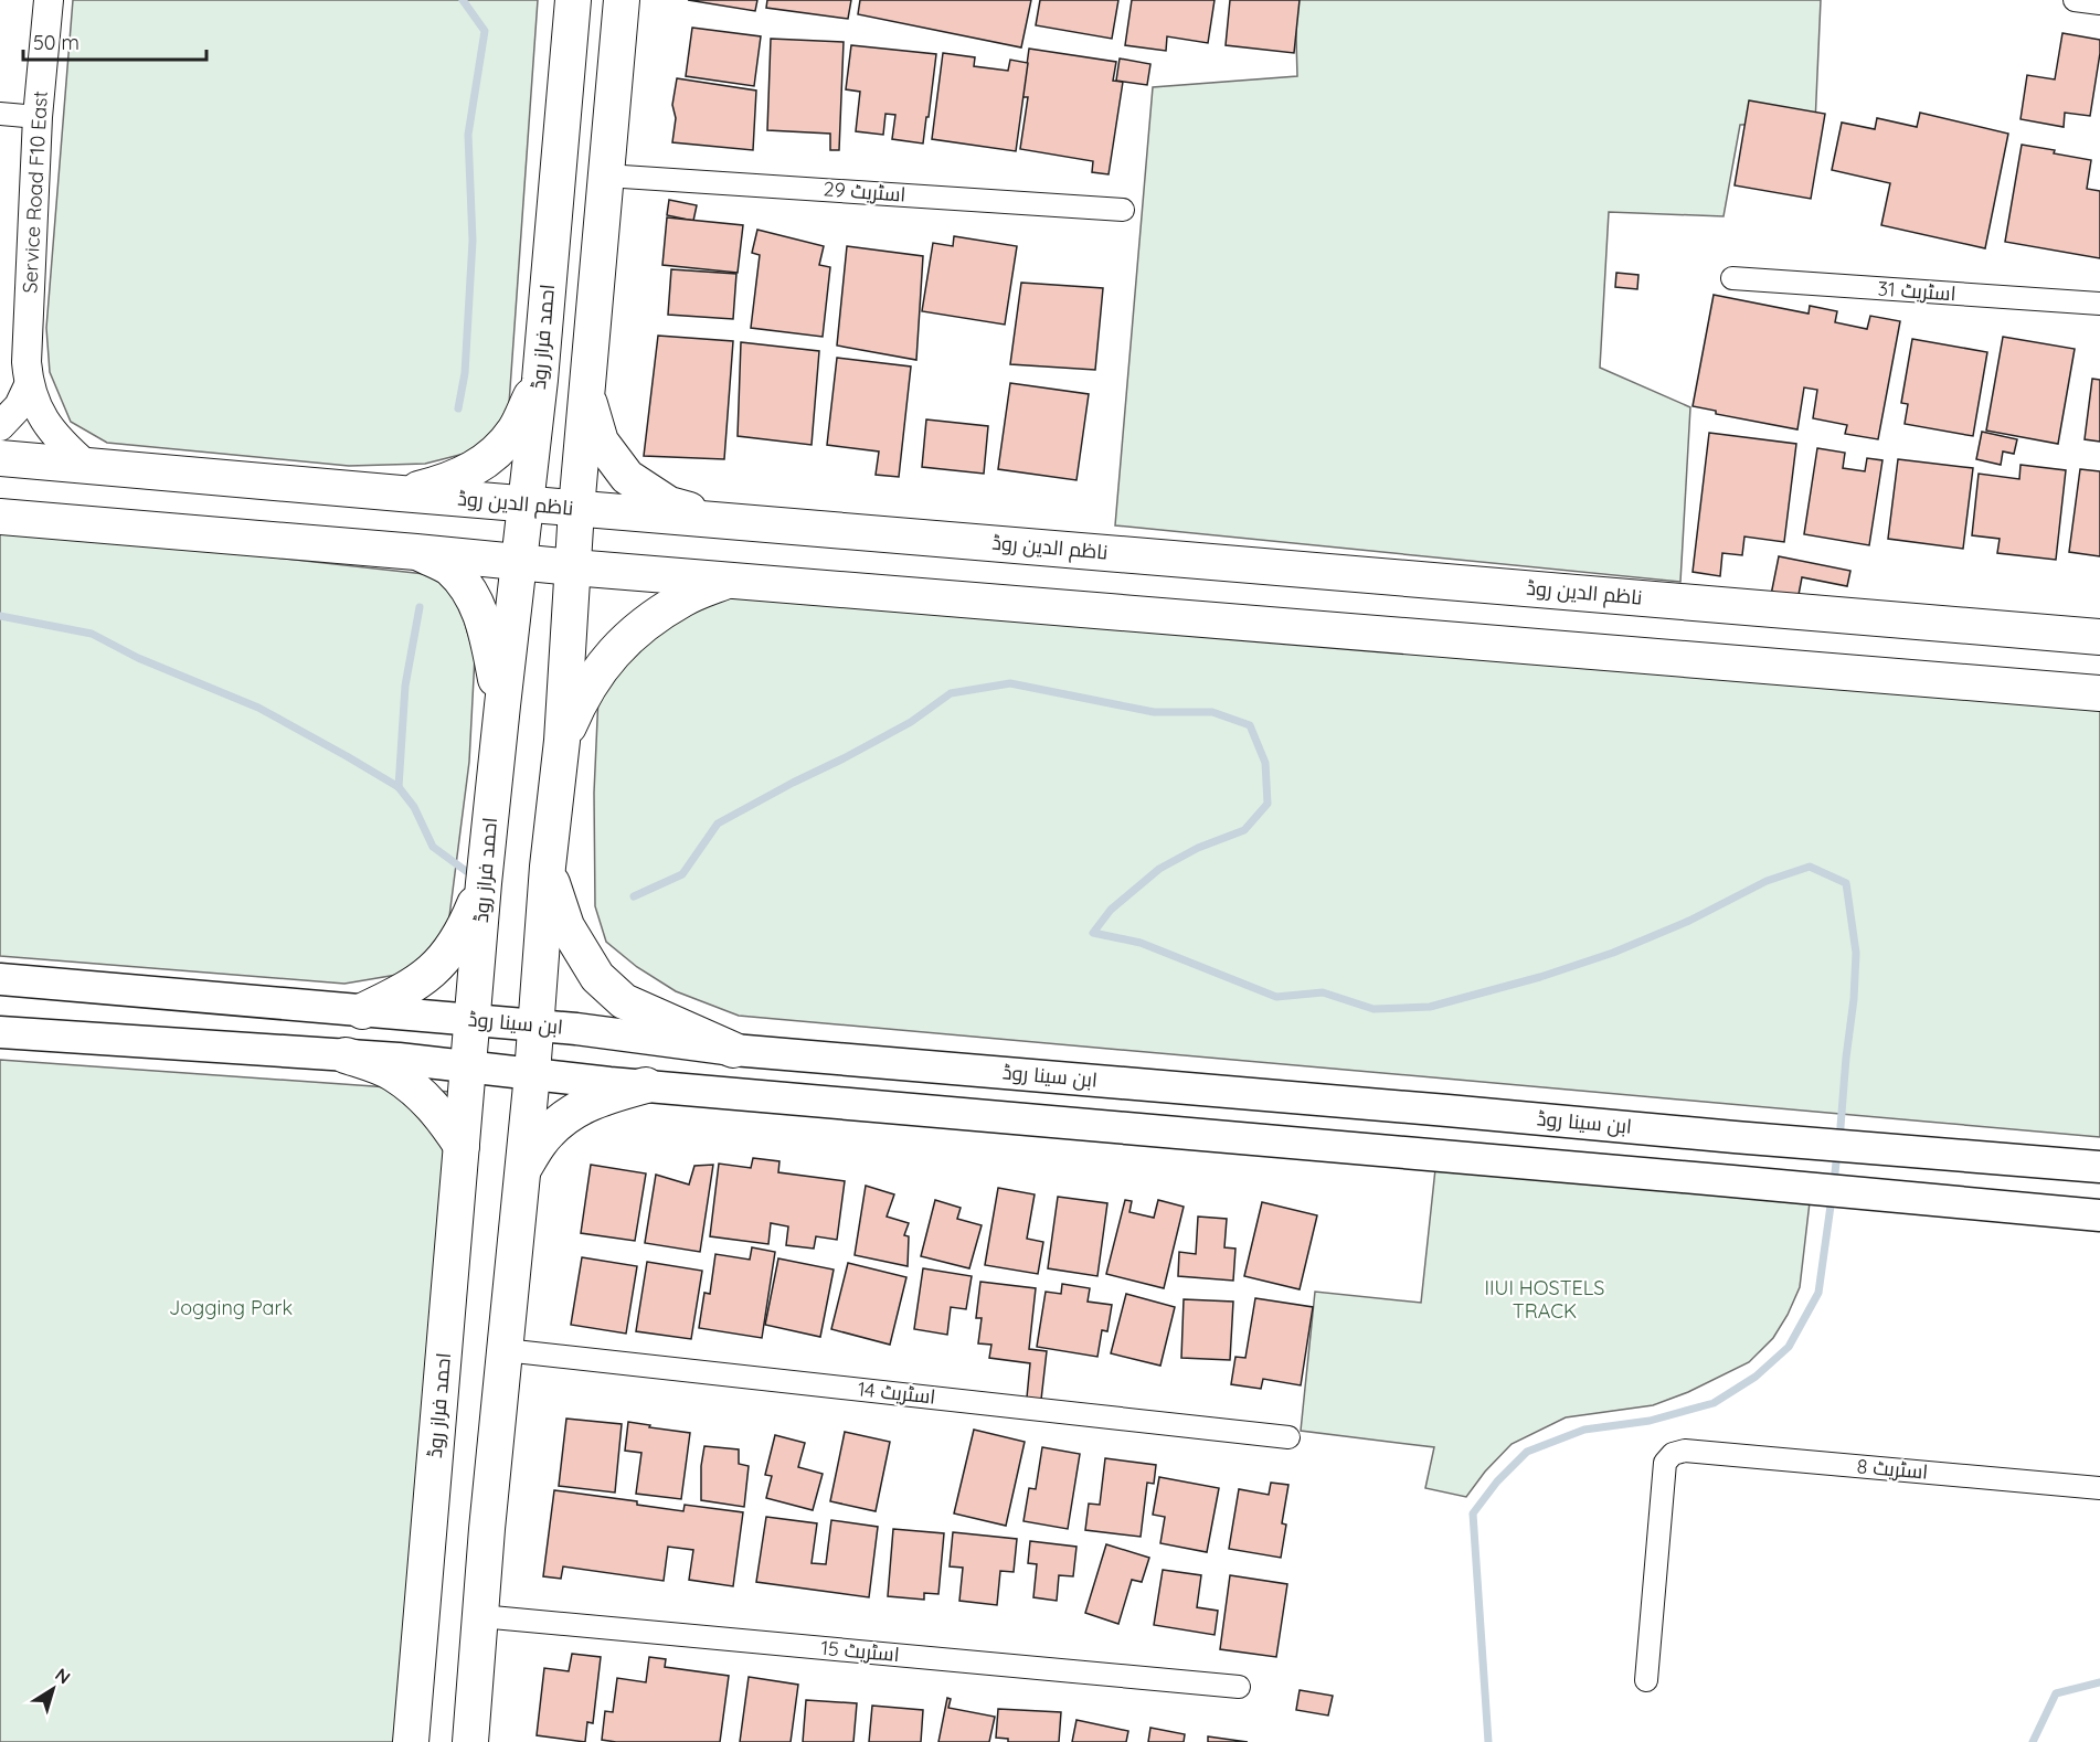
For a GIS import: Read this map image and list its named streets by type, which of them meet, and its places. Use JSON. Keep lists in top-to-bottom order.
{
  "streets": {
    "main road": ["احمد فراز روڈ", "ناظم الدین روڈ", "ابن سینا روڈ"],
    "street": [
      "Service Road F10 East",
      "اسٹریٹ 29",
      "اسٹریٹ 31",
      "اسٹریٹ 14",
      "اسٹریٹ 8",
      "اسٹریٹ 15"
    ]
  },
  "crossings": [
    ["Service Road F10 East", "ناظم الدین روڈ"],
    ["احمد فراز روڈ", "ناظم الدین روڈ"],
    ["احمد فراز روڈ", "ابن سینا روڈ"]
  ],
  "parks": ["IIUI HOSTELS TRACK", "Jogging Park"],
  "scale_bar": "50 m",
  "north": "top right"
}
